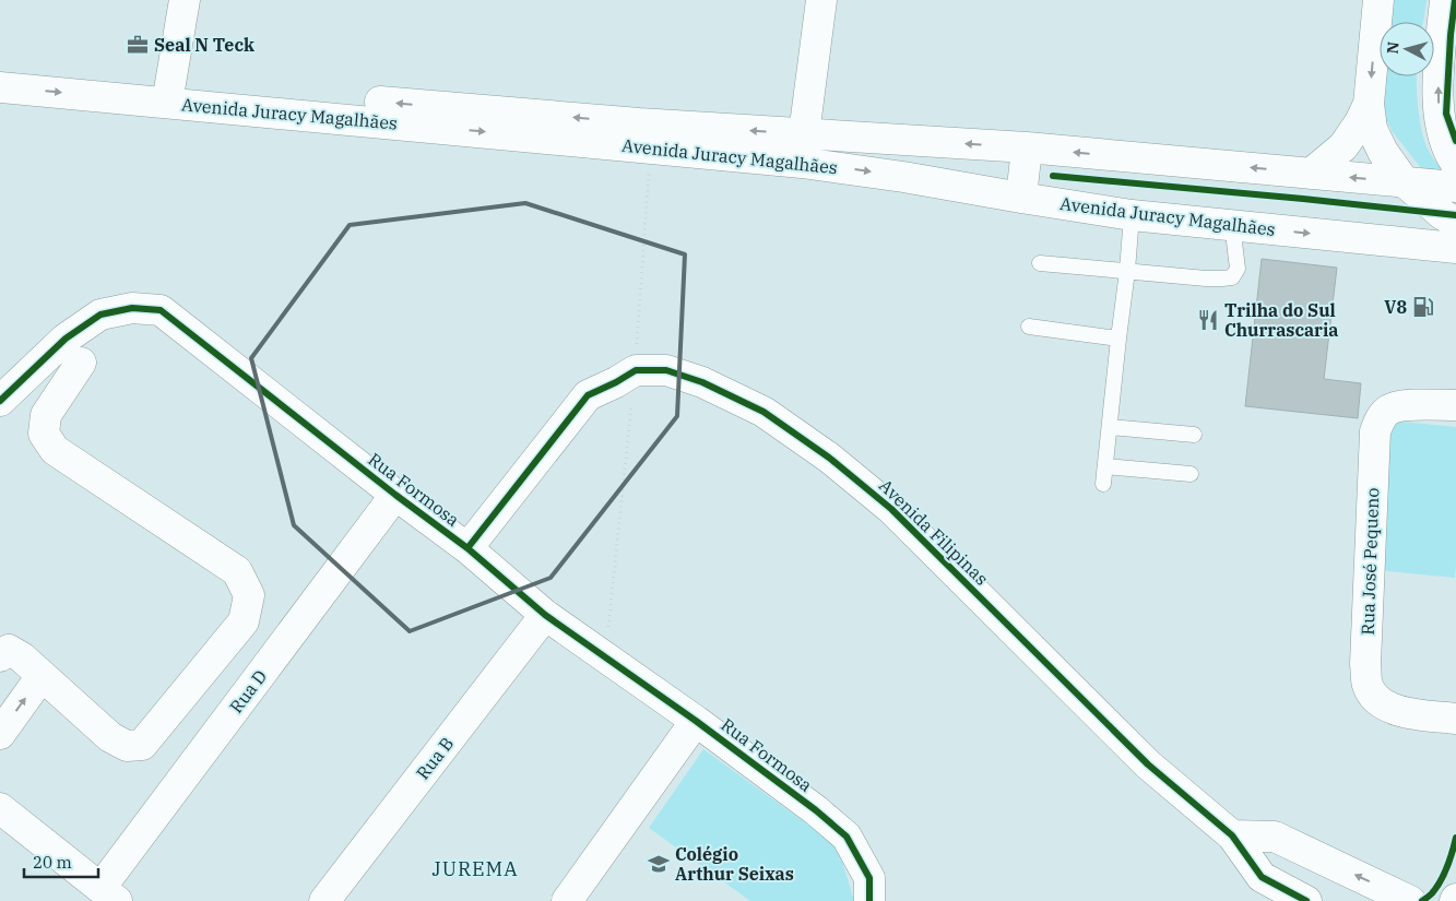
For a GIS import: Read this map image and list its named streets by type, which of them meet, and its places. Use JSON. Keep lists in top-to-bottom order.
{
  "streets": {
    "street": [
      "Avenida Juracy Magalhães",
      "Rua Formosa",
      "Avenida Filipinas",
      "Rua José Pequeno",
      "Rua D",
      "Rua B"
    ]
  },
  "crossings": [
    ["Rua Formosa", "Avenida Filipinas"],
    ["Rua Formosa", "Rua D"],
    ["Rua Formosa", "Rua B"]
  ],
  "districts": ["JUREMA"],
  "places": {
    "office": ["Seal N Teck"],
    "fuel station": ["V8"],
    "restaurant": ["Trilha do Sul Churrascaria"],
    "school or university": ["Colégio Arthur Seixas"]
  },
  "scale_bar": "20 m",
  "north": "left"
}
